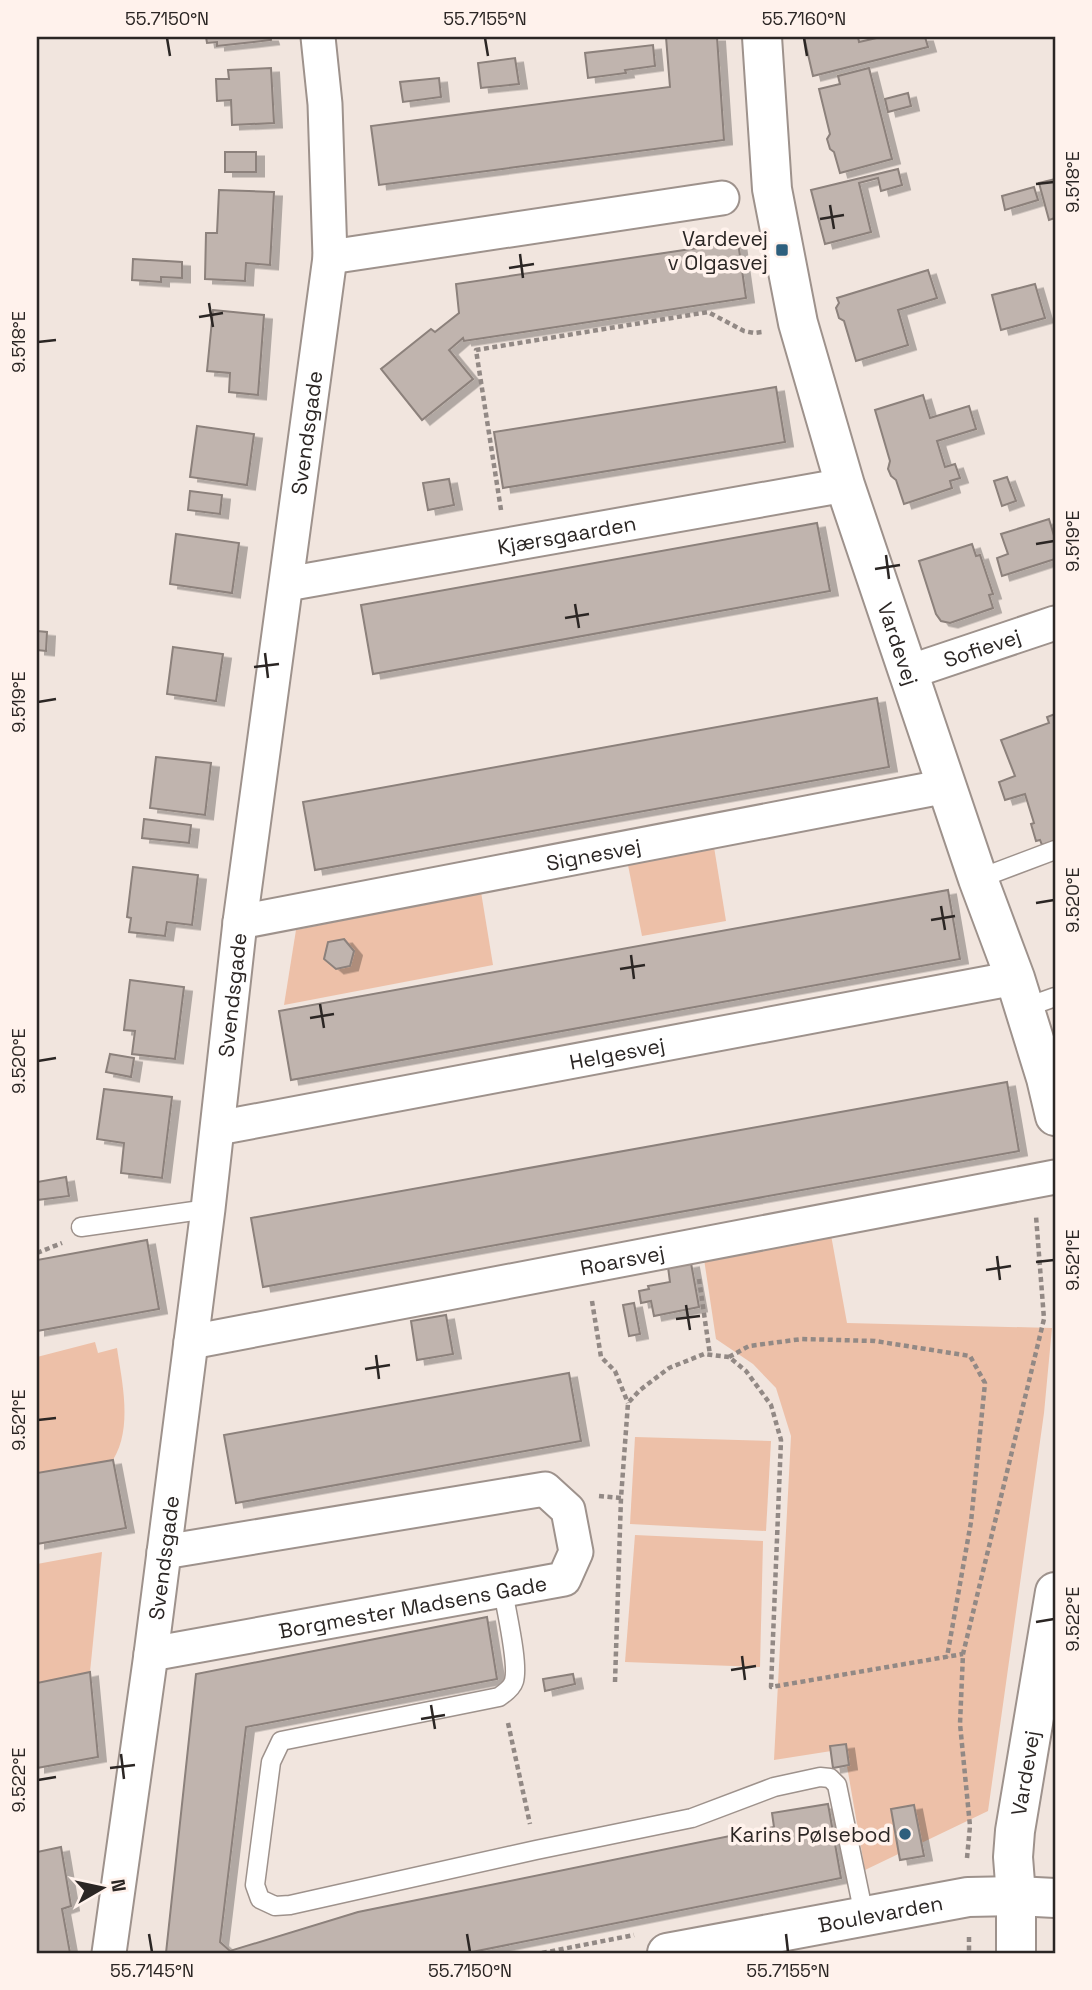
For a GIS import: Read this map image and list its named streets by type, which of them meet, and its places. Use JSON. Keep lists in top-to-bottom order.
{
  "streets": {
    "street": [
      "Svendsgade",
      "Kjærsgaarden",
      "Vardevej",
      "Sofievej",
      "Signesvej",
      "Helgesvej",
      "Roarsvej",
      "Borgmester Madsens Gade",
      "Boulevarden"
    ]
  },
  "crossings": [
    ["Svendsgade", "Kjærsgaarden"],
    ["Svendsgade", "Signesvej"],
    ["Svendsgade", "Helgesvej"],
    ["Svendsgade", "Roarsvej"],
    ["Svendsgade", "Borgmester Madsens Gade"],
    ["Kjærsgaarden", "Vardevej"],
    ["Vardevej", "Sofievej"],
    ["Vardevej", "Signesvej"],
    ["Vardevej", "Helgesvej"],
    ["Vardevej", "Boulevarden"]
  ],
  "places": {
    "transit": ["Vardevej v Olgasvej"],
    "other": ["Karins Pølsebod"]
  },
  "north": "right",
  "coordinates": [
    "55.7150°N",
    "55.7155°N",
    "55.7160°N",
    "9.518°E",
    "9.519°E",
    "9.520°E",
    "9.521°E",
    "9.522°E",
    "55.7145°N"
  ]
}
